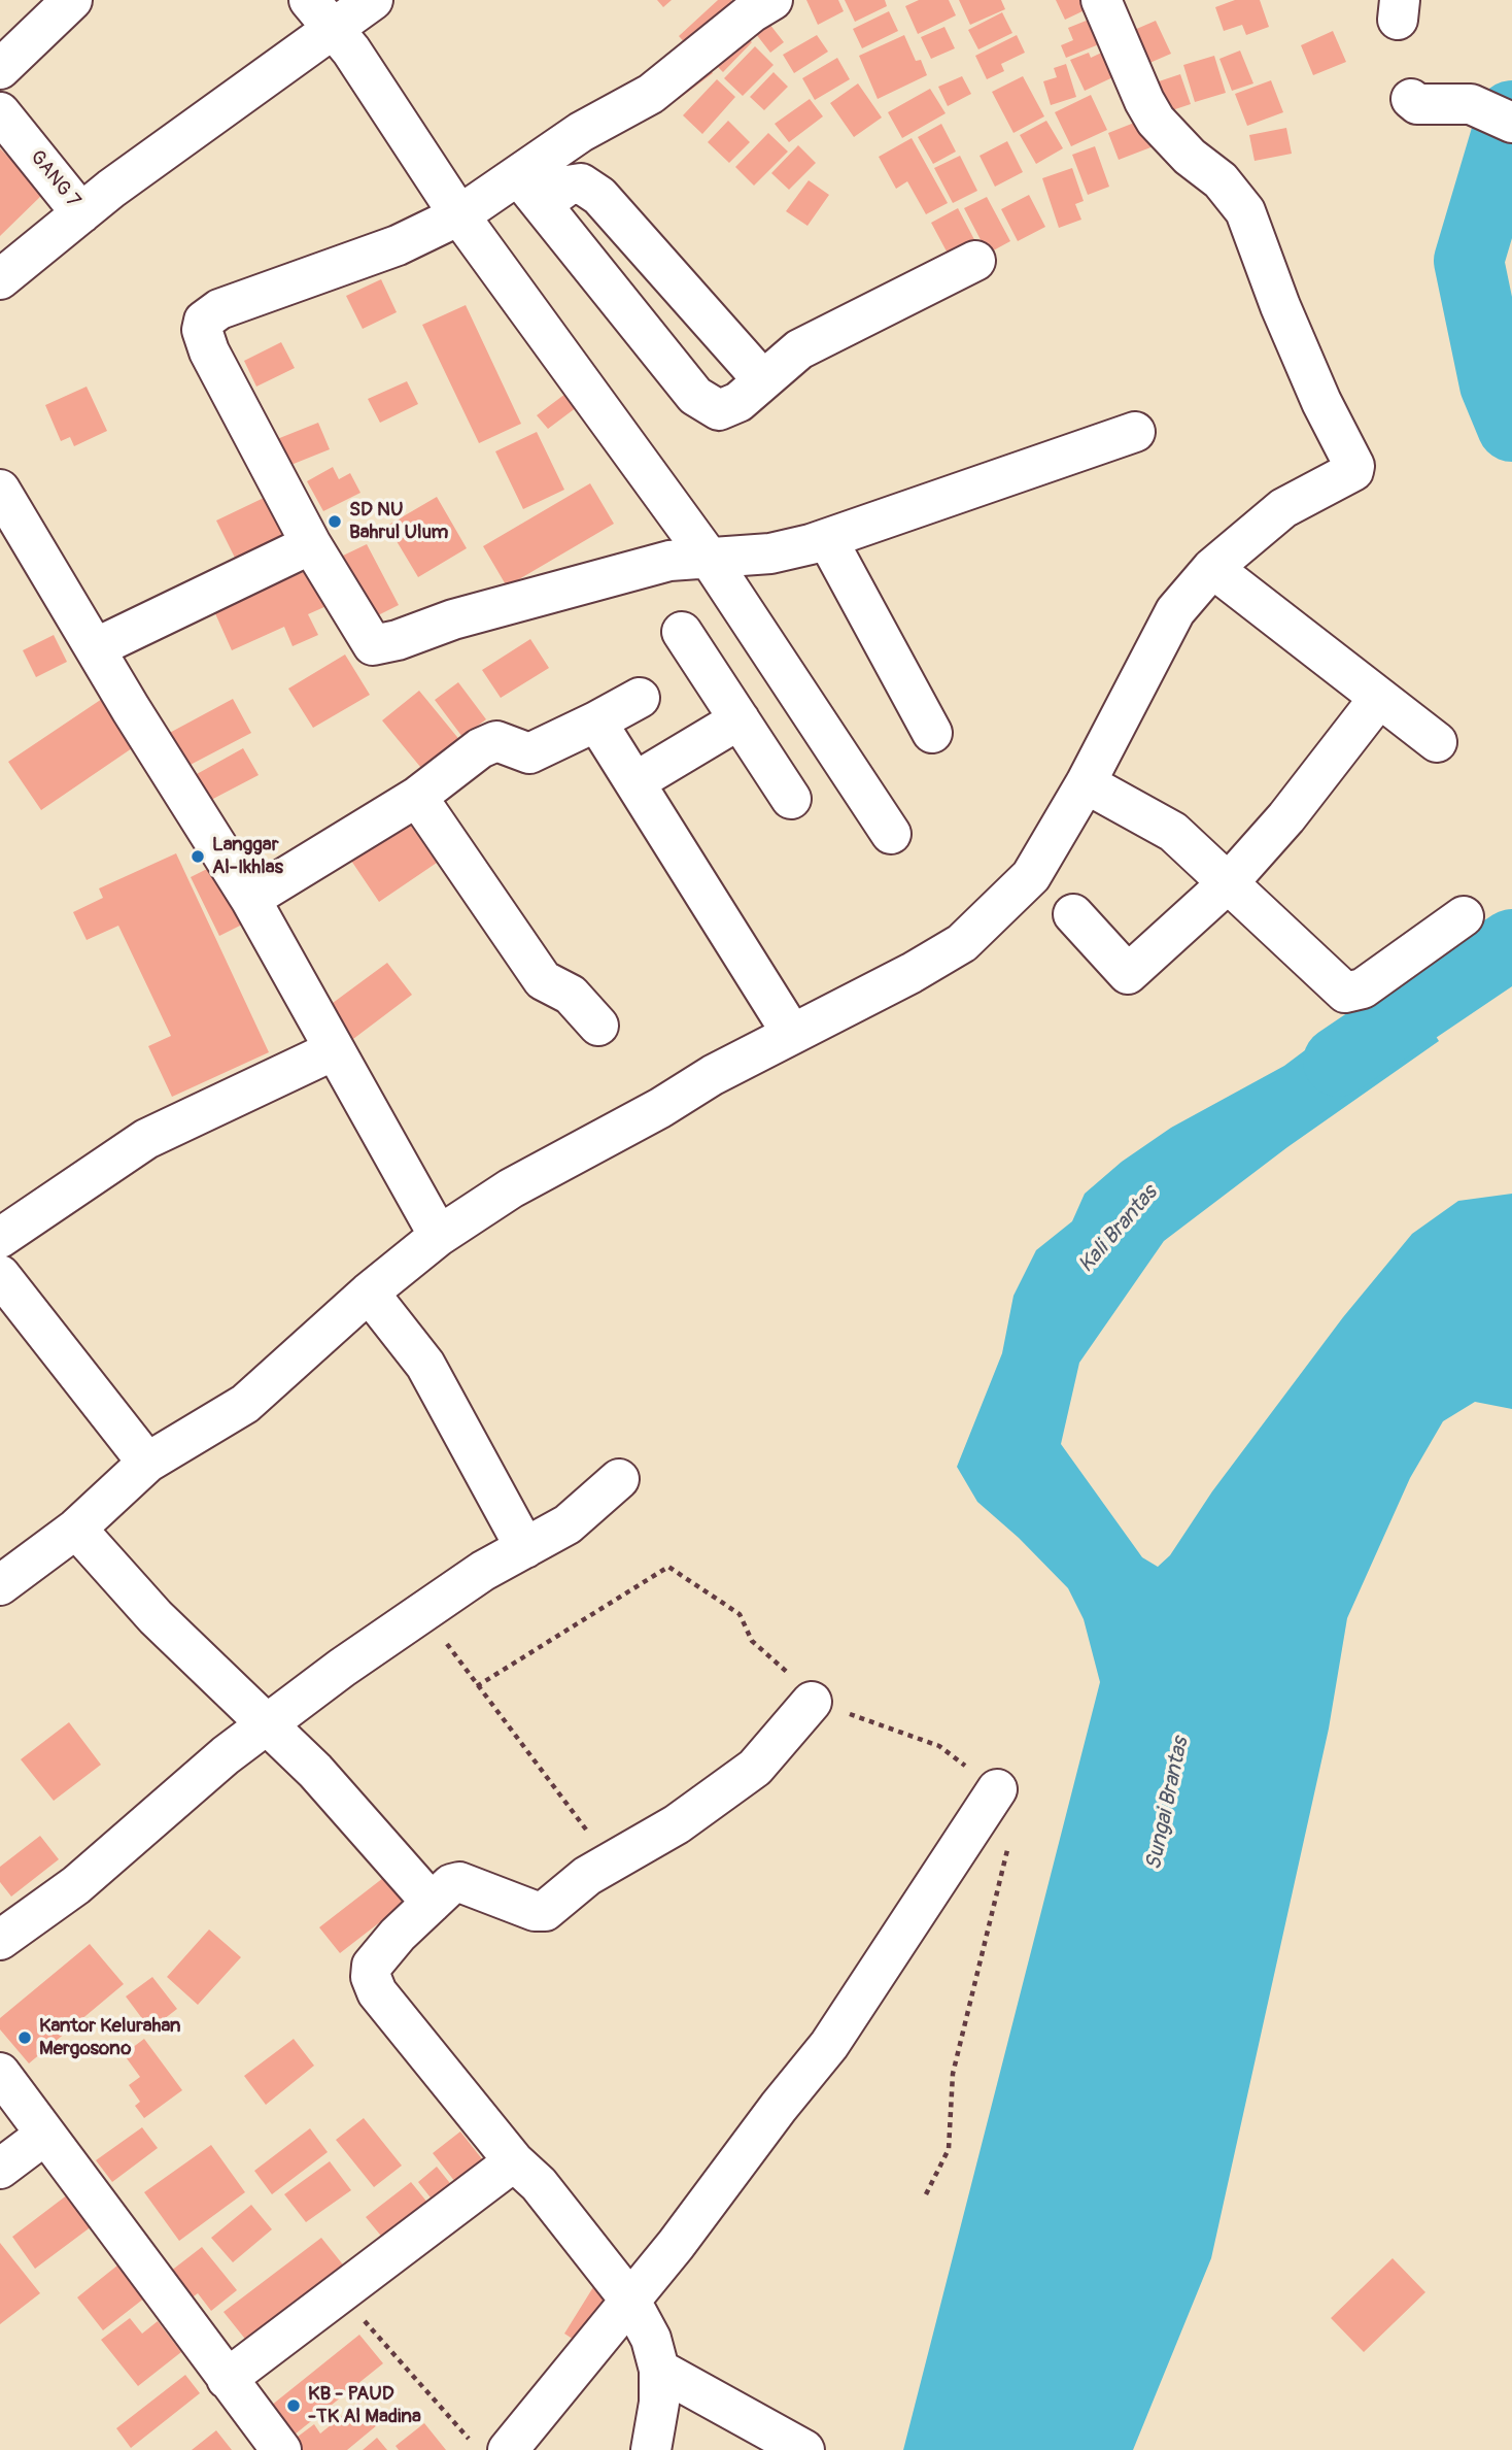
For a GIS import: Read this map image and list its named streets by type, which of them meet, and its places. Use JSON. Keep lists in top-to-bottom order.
{
  "streets": {
    "street": ["GANG 7"]
  },
  "water": ["Kali Brantas", "Sungai Brantas"],
  "places": [
    "SD NU Bahrul Ulum",
    "Langgar Al-Ikhlas",
    "Kantor Kelurahan Mergosono",
    "KB - PAUD -TK Al Madina"
  ]
}
